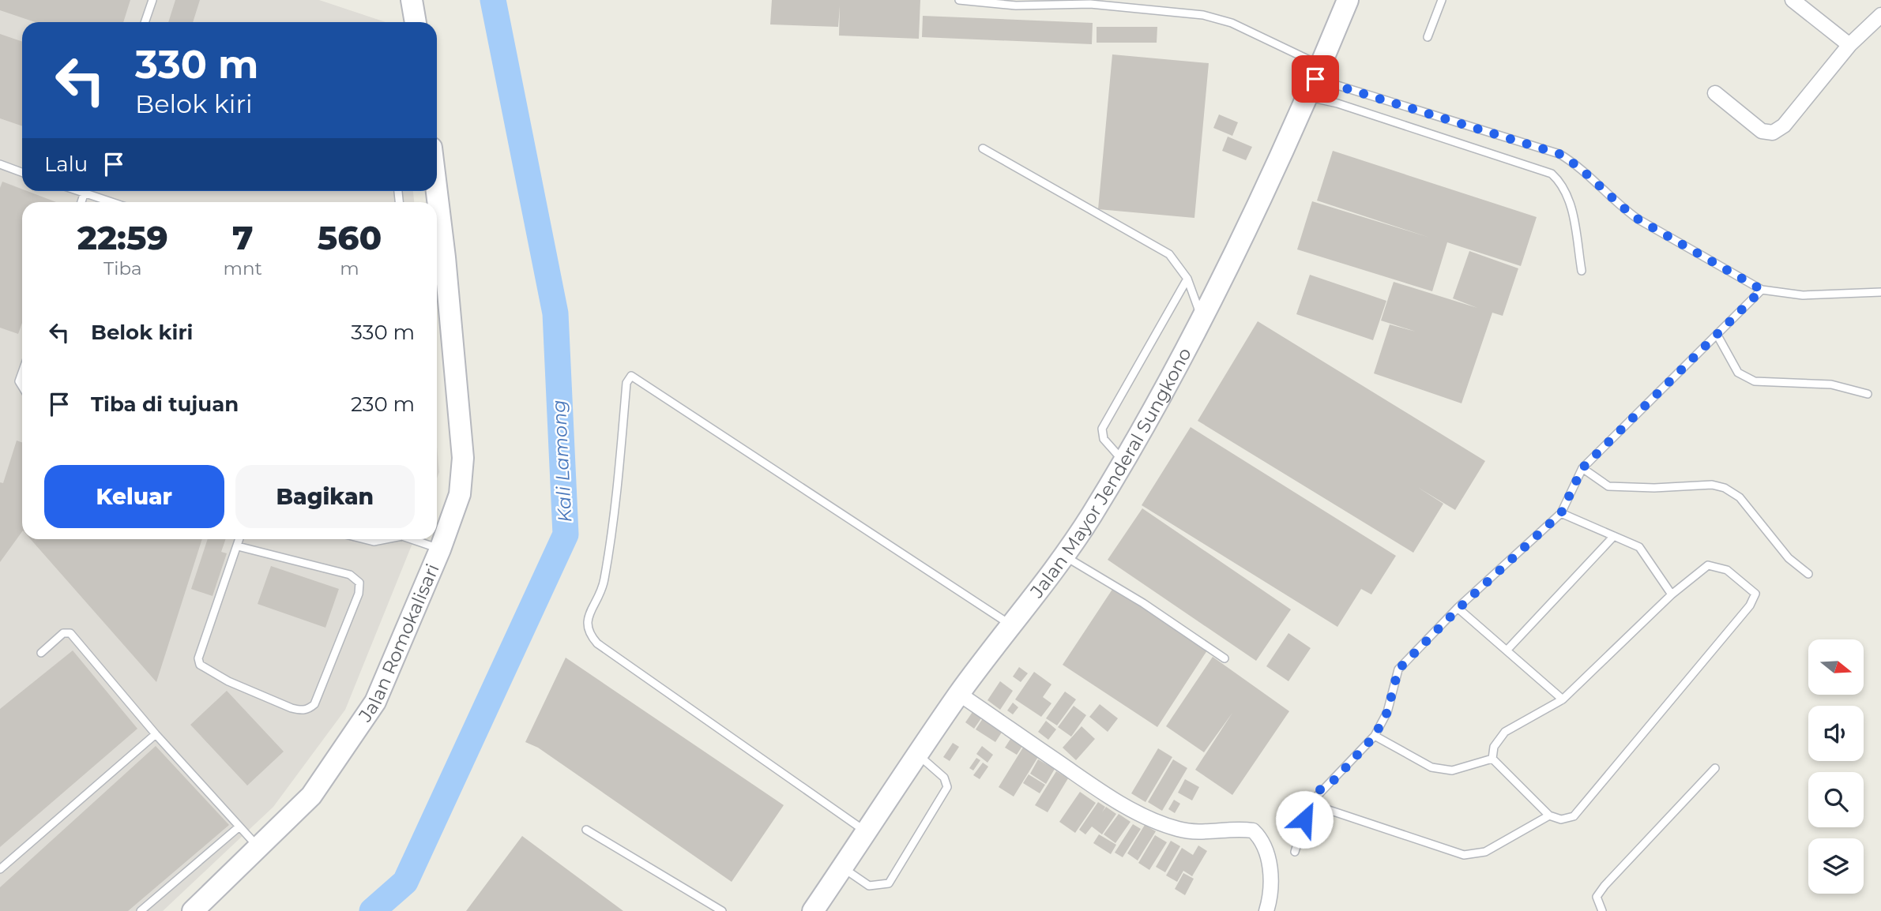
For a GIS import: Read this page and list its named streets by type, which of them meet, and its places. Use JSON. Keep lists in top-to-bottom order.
{
  "streets": {
    "main road": ["Jalan Mayor Jenderal Sungkono", "Jalan Romokalisari"]
  },
  "water": ["Kali Lamong"],
  "north": "right",
  "page": {
    "turn": ["330 m", "Belok kiri"],
    "then": "Lalu",
    "eta": [
      "22:59",
      "Tiba",
      "7",
      "mnt",
      "560",
      "m"
    ],
    "list": [
      {
        "name": "Belok kiri",
        "value": "330 m"
      },
      {
        "name": "Tiba di tujuan",
        "value": "230 m"
      }
    ],
    "buttons": ["Keluar", "Bagikan"]
  }
}
